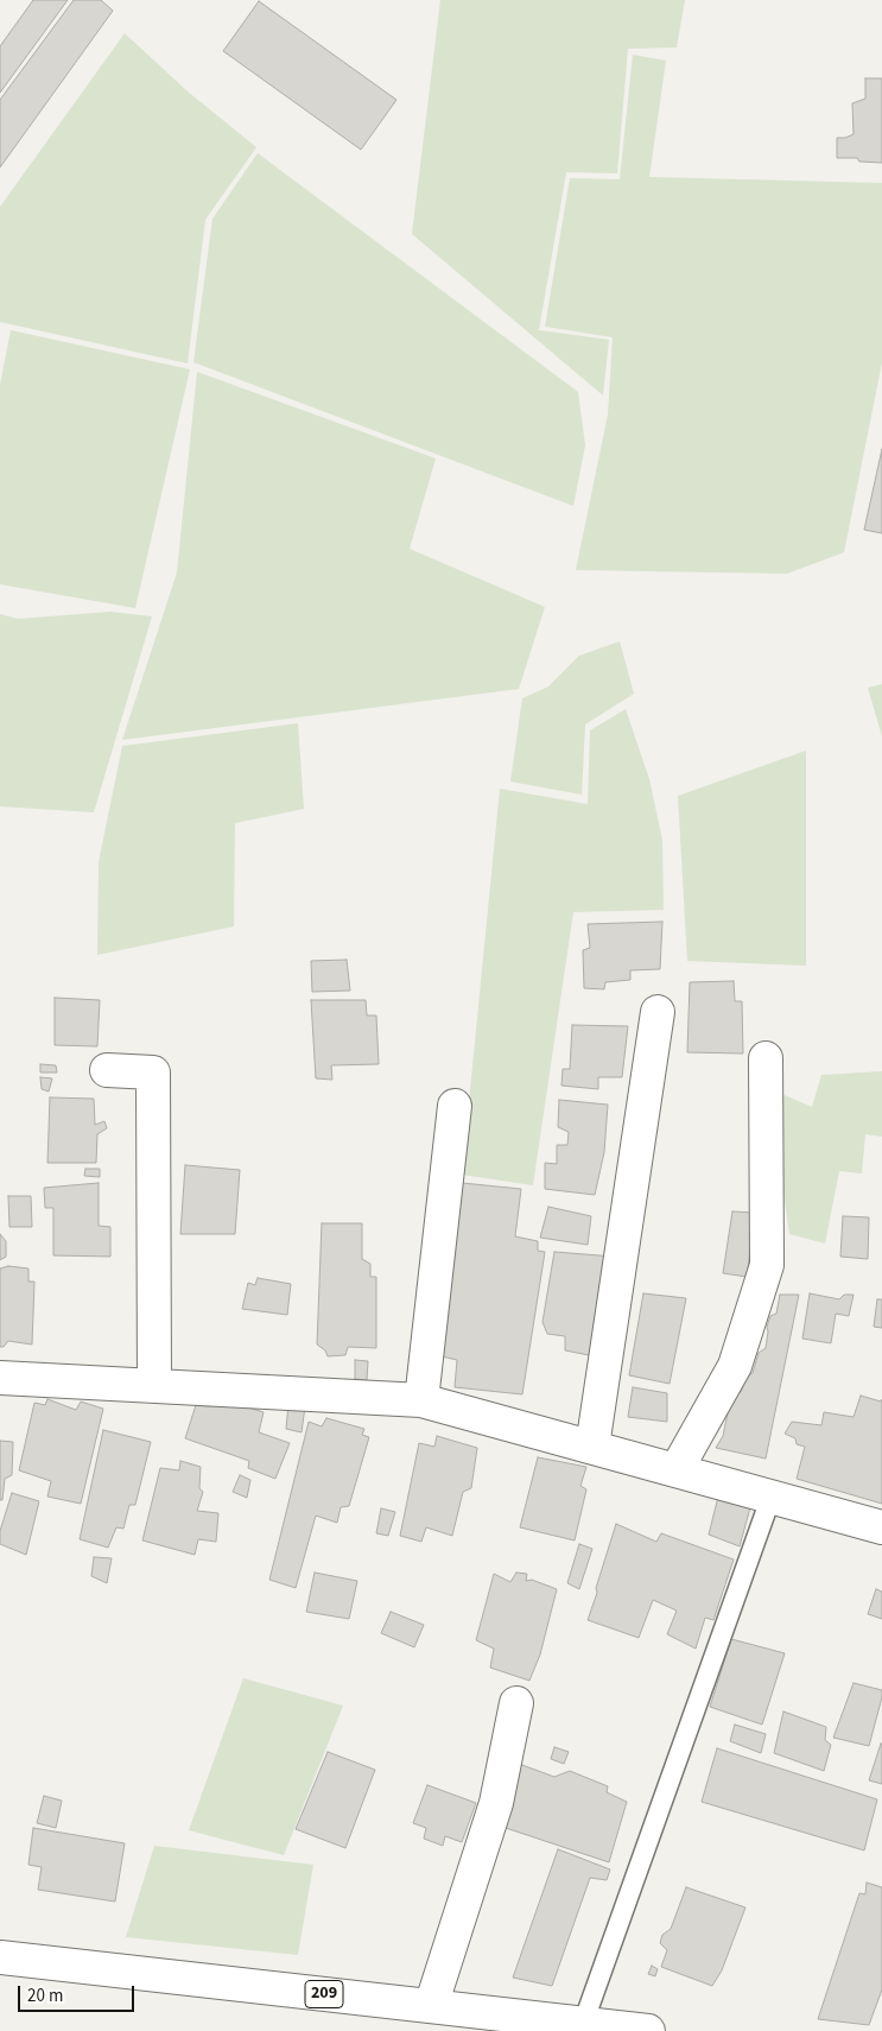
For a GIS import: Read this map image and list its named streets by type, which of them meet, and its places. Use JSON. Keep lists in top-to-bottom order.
{
  "streets": {
    "main road": ["209"]
  },
  "scale_bar": "20 m"
}
